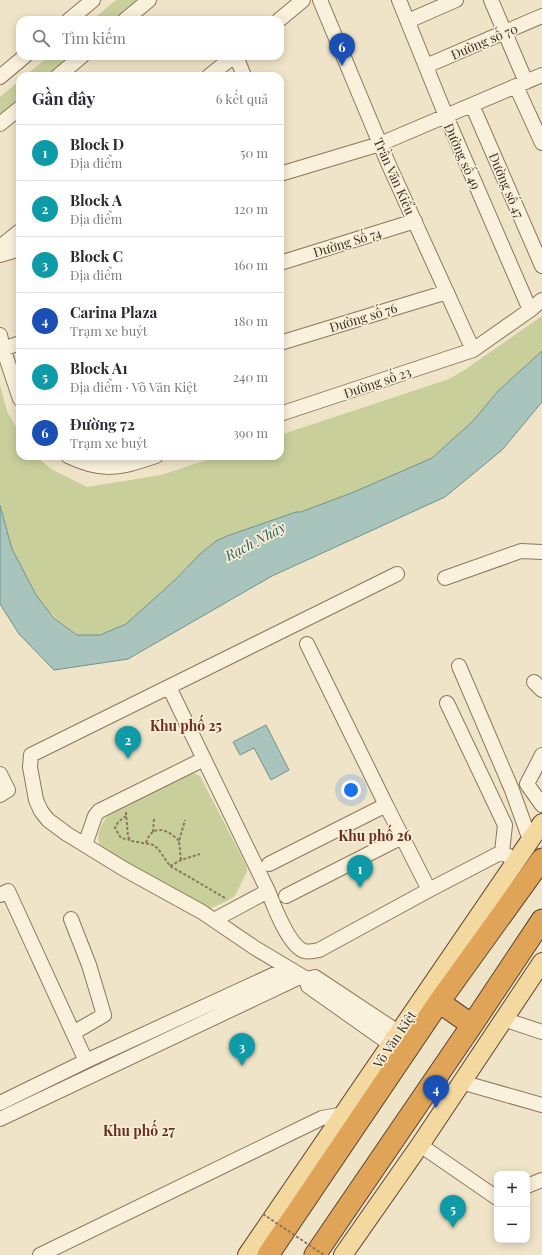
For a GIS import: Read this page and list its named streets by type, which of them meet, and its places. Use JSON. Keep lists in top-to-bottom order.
{
  "streets": {
    "highway": ["Võ Văn Kiệt"],
    "street": [
      "Đường số 70",
      "Đường số 49",
      "Trần Văn Kiểu",
      "Đường số 47",
      "Đường Số 74",
      "Đường số 76",
      "Đường số 23"
    ]
  },
  "crossings": [
    ["Đường số 70", "Đường số 49"],
    ["Đường số 49", "Đường số 23"],
    ["Trần Văn Kiểu", "Đường Số 74"],
    ["Trần Văn Kiểu", "Đường số 76"],
    ["Trần Văn Kiểu", "Đường số 23"]
  ],
  "districts": ["Khu phố 25", "Khu phố 26", "Khu phố 27"],
  "water": ["Rạch Nhảy"],
  "page": {
    "search": "Tìm kiếm",
    "pins": [
      "6",
      "2",
      "1",
      "3",
      "4",
      "5"
    ],
    "heading": ["Gần đây", "6 kết quả"],
    "list": [
      {
        "mark": "1",
        "name": "Block D",
        "note": "Địa điểm",
        "value": "50 m"
      },
      {
        "mark": "2",
        "name": "Block A",
        "note": "Địa điểm",
        "value": "120 m"
      },
      {
        "mark": "3",
        "name": "Block C",
        "note": "Địa điểm",
        "value": "160 m"
      },
      {
        "mark": "4",
        "name": "Carina Plaza",
        "note": "Trạm xe buýt",
        "value": "180 m"
      },
      {
        "mark": "5",
        "name": "Block A1",
        "note": "Địa điểm · Võ Văn Kiệt",
        "value": "240 m"
      },
      {
        "mark": "6",
        "name": "Đường 72",
        "note": "Trạm xe buýt",
        "value": "390 m"
      }
    ],
    "map_buttons": ["+", "−"]
  }
}
